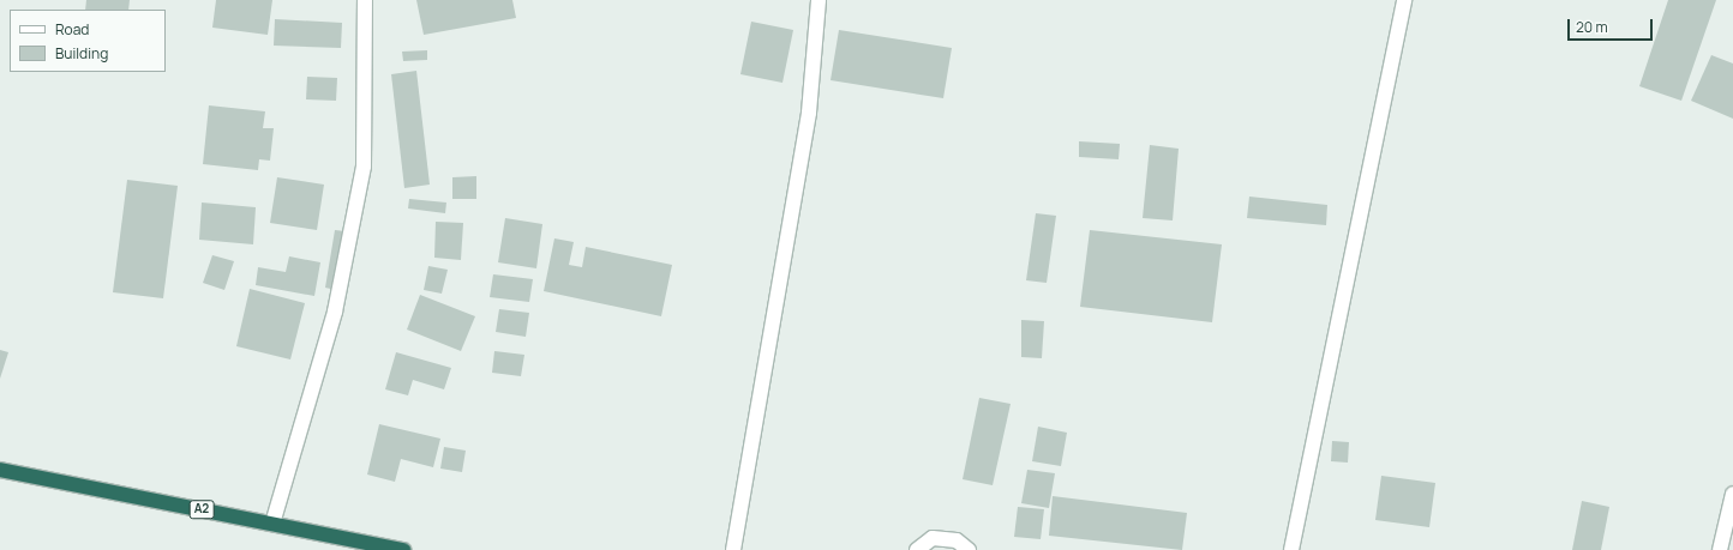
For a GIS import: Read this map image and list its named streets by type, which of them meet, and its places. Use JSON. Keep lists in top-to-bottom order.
{
  "streets": {
    "highway": ["A2"]
  },
  "legend": ["Road", "Building"],
  "scale_bar": "20 m"
}
